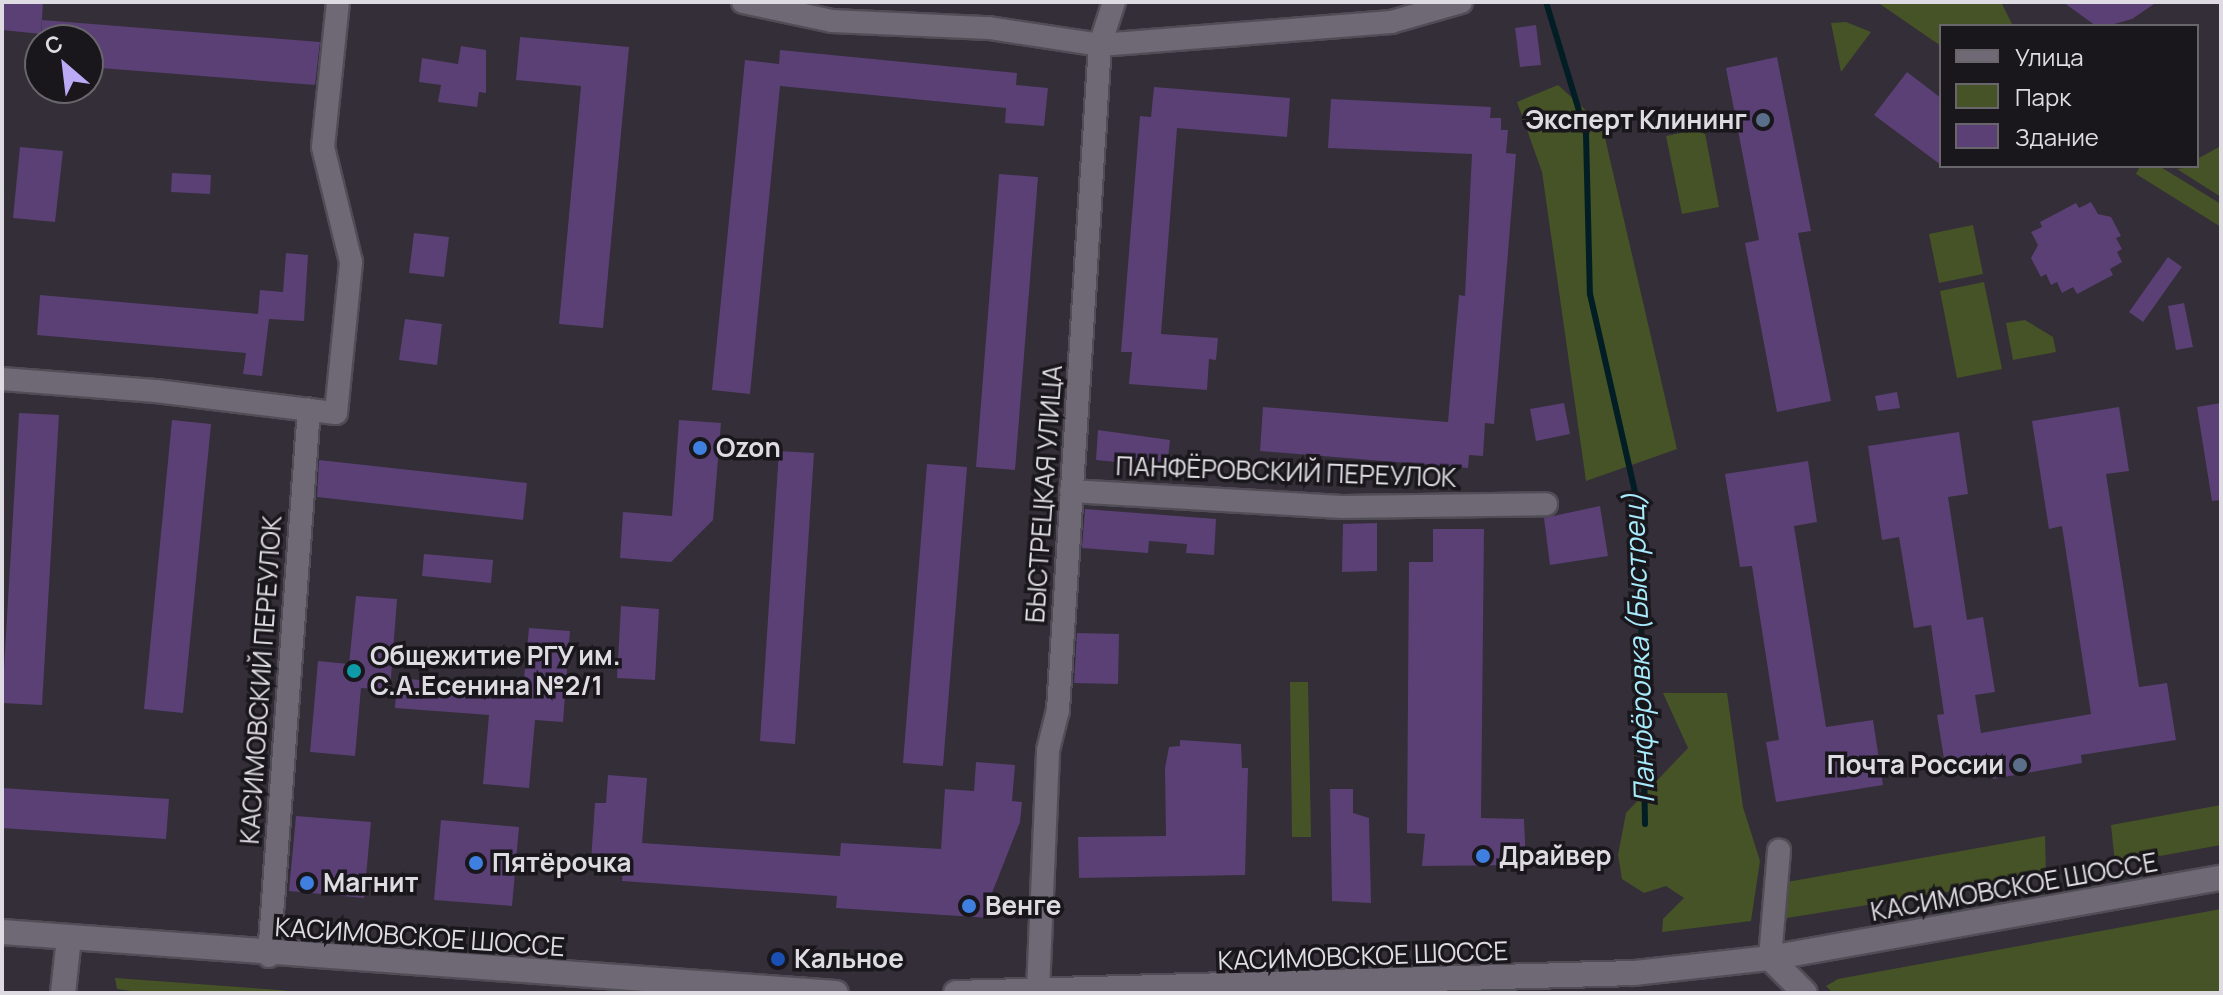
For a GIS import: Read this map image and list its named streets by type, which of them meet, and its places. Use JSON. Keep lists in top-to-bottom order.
{
  "streets": {
    "main road": ["КАСИМОВСКОЕ ШОССЕ"],
    "street": ["ПАНФЁРОВСКИЙ ПЕРЕУЛОК", "БЫСТРЕЦКАЯ УЛИЦА", "КАСИМОВСКИЙ ПЕРЕУЛОК"]
  },
  "crossings": [
    ["ПАНФЁРОВСКИЙ ПЕРЕУЛОК", "БЫСТРЕЦКАЯ УЛИЦА"],
    ["БЫСТРЕЦКАЯ УЛИЦА", "КАСИМОВСКОЕ ШОССЕ"],
    ["КАСИМОВСКИЙ ПЕРЕУЛОК", "КАСИМОВСКОЕ ШОССЕ"]
  ],
  "water": ["Панфёровка (Быстрец)"],
  "places": [
    "Эксперт Клининг",
    "Ozon",
    "Общежитие РГУ им. С.А.Есенина №2/1",
    "Почта России",
    "Драйвер",
    "Пятёрочка",
    "Магнит",
    "Венге",
    "Кальное"
  ],
  "legend": ["Улица", "Парк", "Здание"],
  "north": "top left"
}
